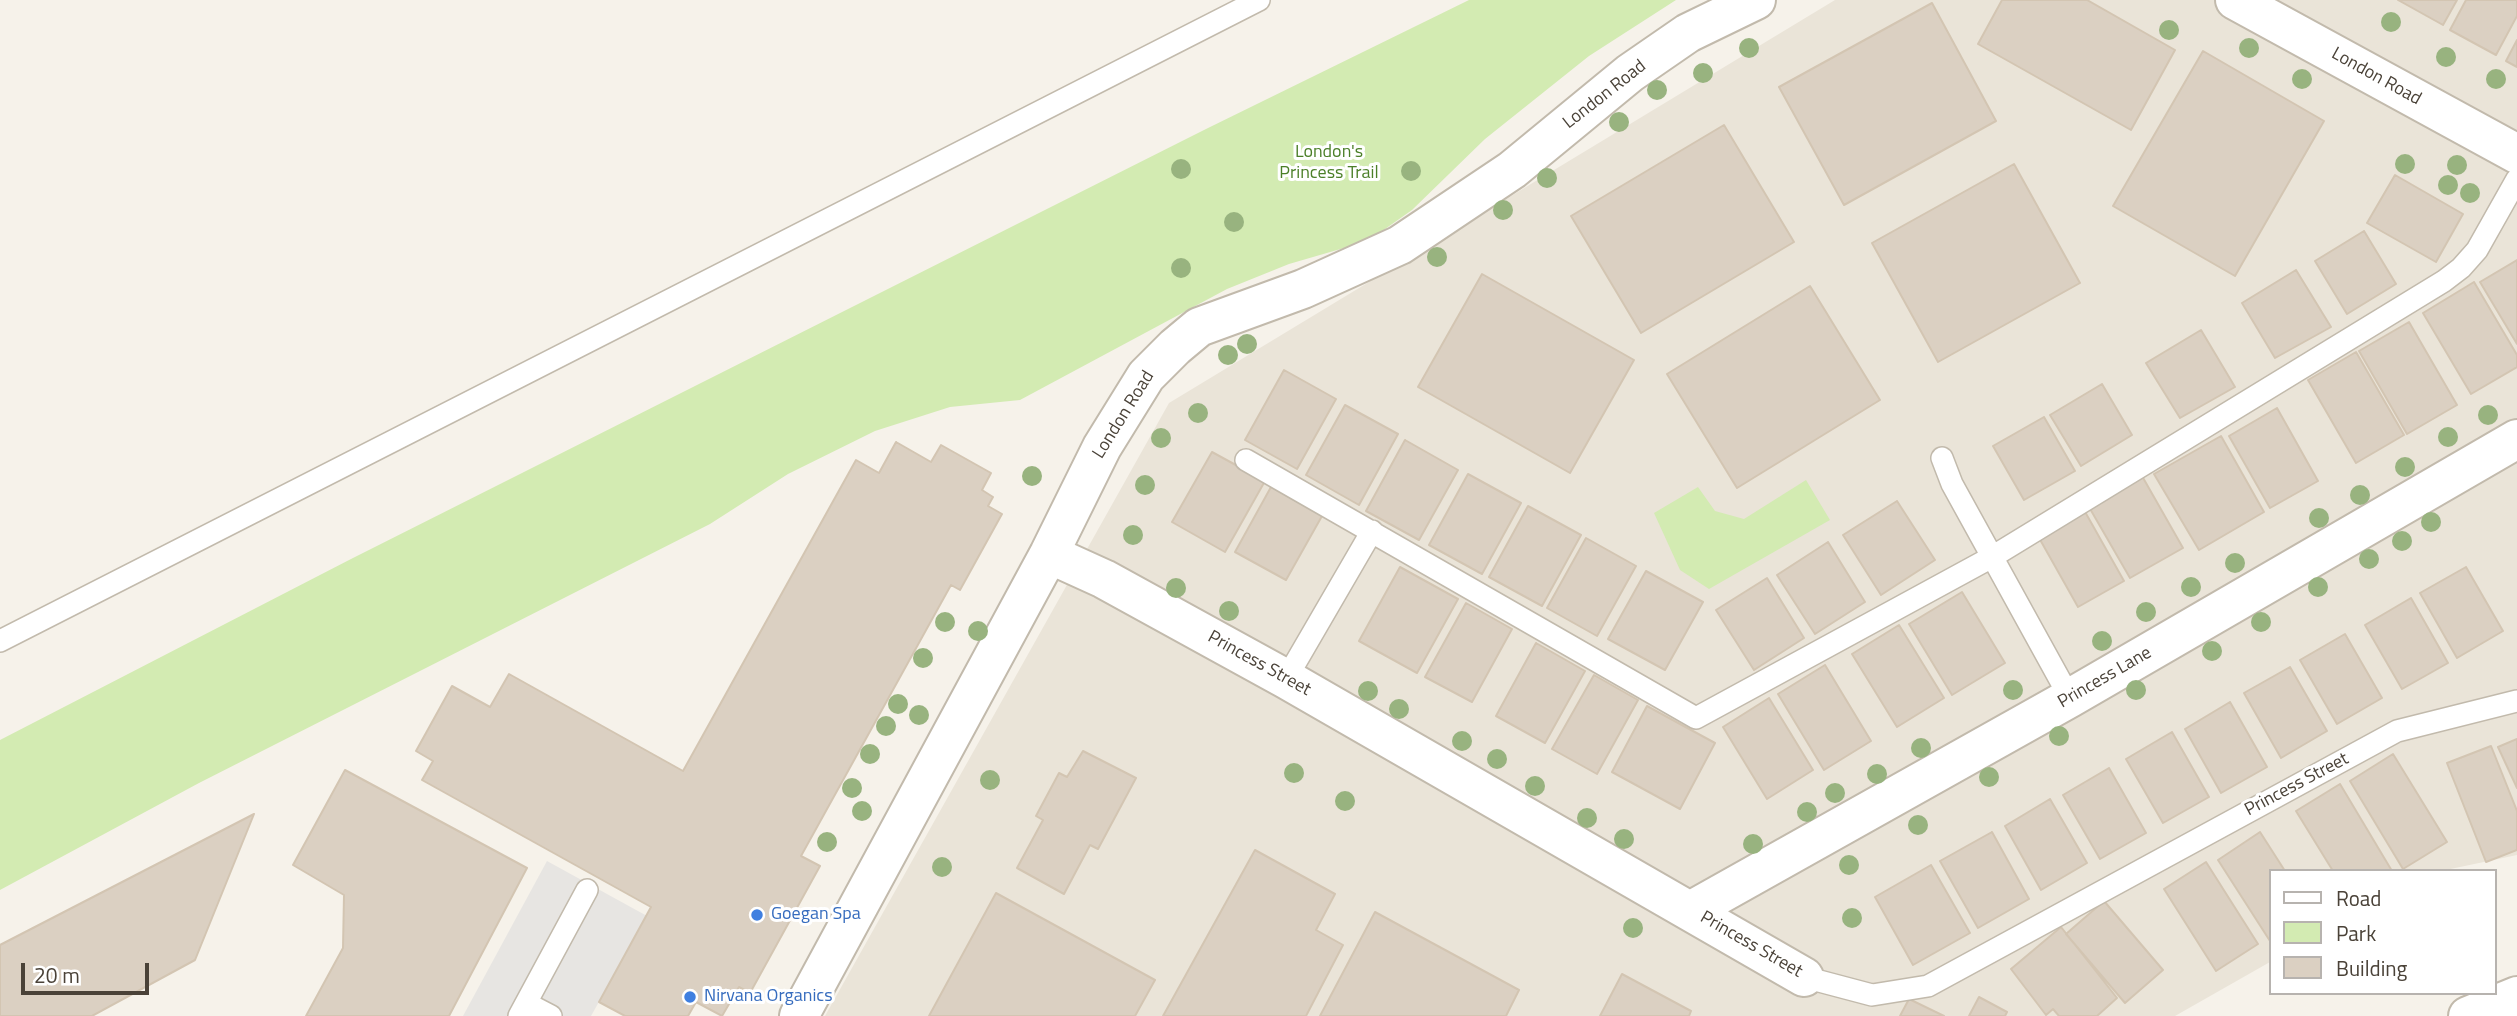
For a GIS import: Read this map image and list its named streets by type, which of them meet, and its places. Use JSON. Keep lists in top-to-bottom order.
{
  "streets": {
    "street": ["London Road", "Princess Street", "Princess Lane"]
  },
  "crossings": [
    ["London Road", "Princess Street"],
    ["Princess Street", "Princess Lane"]
  ],
  "parks": ["London's Princess Trail"],
  "places": ["Goegan Spa", "Nirvana Organics"],
  "legend": ["Road", "Park", "Building"],
  "scale_bar": "20 m"
}
